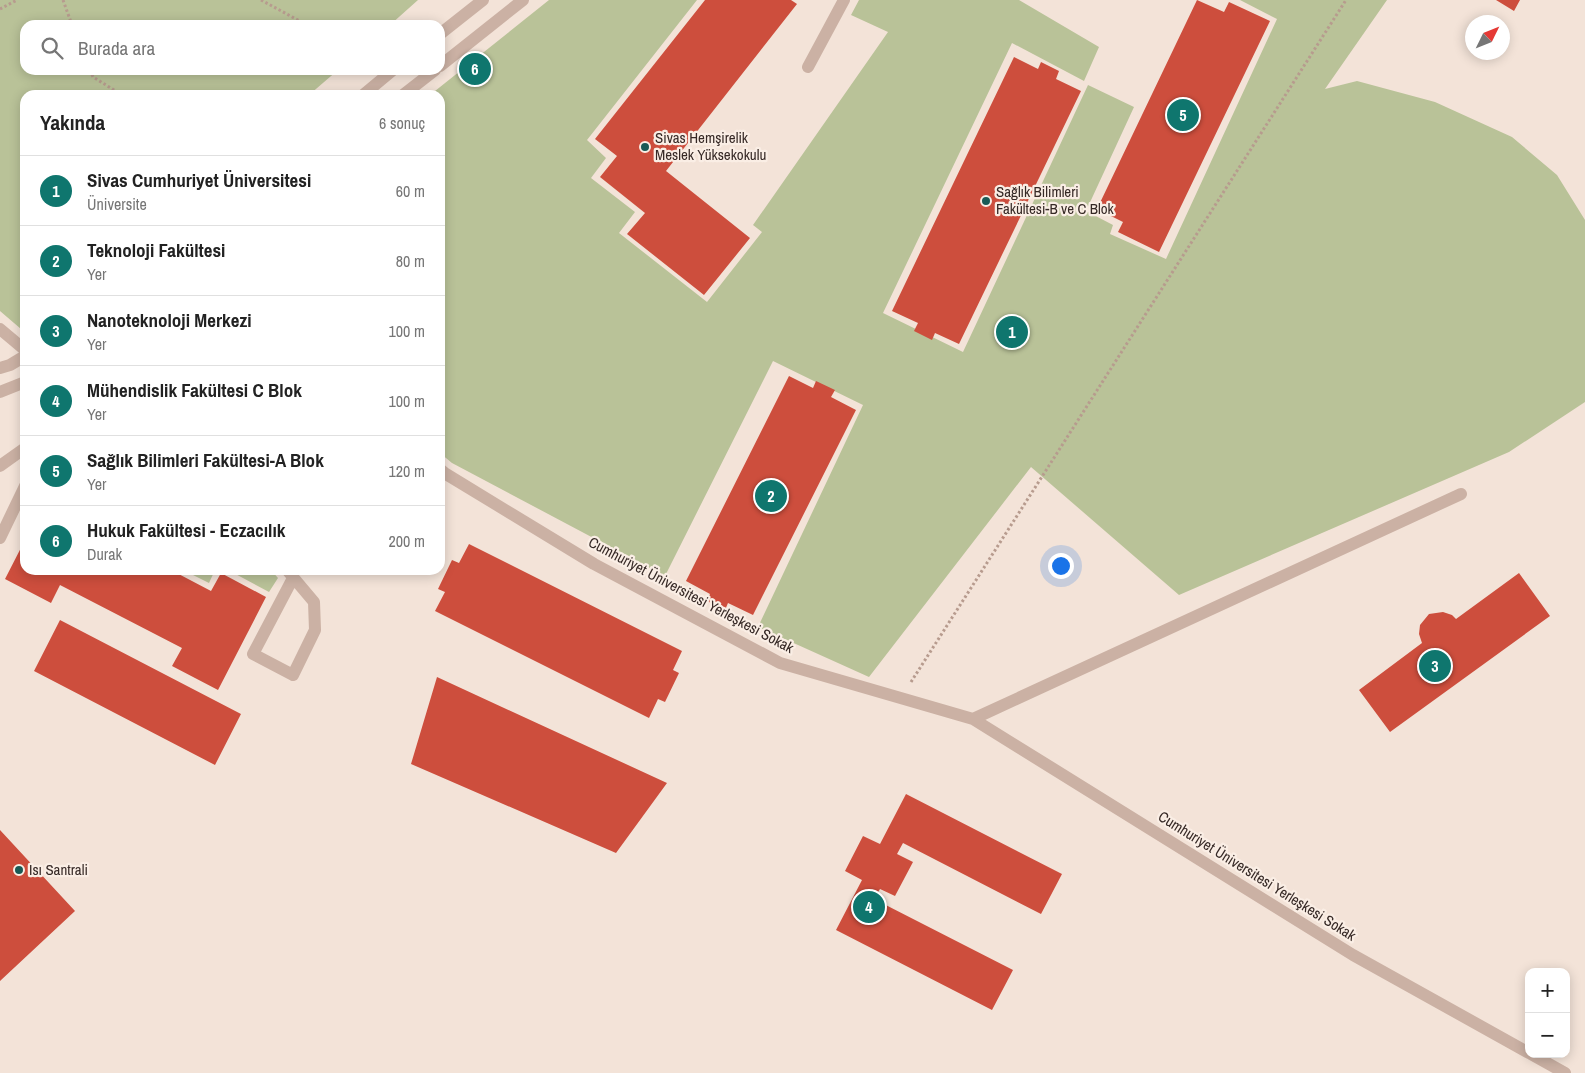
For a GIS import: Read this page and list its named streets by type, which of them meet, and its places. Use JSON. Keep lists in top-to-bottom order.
{
  "streets": {
    "street": ["Cumhuriyet Üniversitesi Yerleşkesi Sokak"]
  },
  "places": ["Sivas Hemşirelik Meslek Yüksekokulu", "Sağlık Bilimleri Fakültesi-B ve C Blok", "Isı Santrali"],
  "north": "top right",
  "page": {
    "search": "Burada ara",
    "pins": [
      "6",
      "5",
      "1",
      "2",
      "3",
      "4"
    ],
    "heading": ["Yakında", "6 sonuç"],
    "list": [
      {
        "mark": "1",
        "name": "Sivas Cumhuriyet Üniversitesi",
        "note": "Üniversite",
        "value": "60 m"
      },
      {
        "mark": "2",
        "name": "Teknoloji Fakültesi",
        "note": "Yer",
        "value": "80 m"
      },
      {
        "mark": "3",
        "name": "Nanoteknoloji Merkezi",
        "note": "Yer",
        "value": "100 m"
      },
      {
        "mark": "4",
        "name": "Mühendislik Fakültesi C Blok",
        "note": "Yer",
        "value": "100 m"
      },
      {
        "mark": "5",
        "name": "Sağlık Bilimleri Fakültesi-A Blok",
        "note": "Yer",
        "value": "120 m"
      },
      {
        "mark": "6",
        "name": "Hukuk Fakültesi - Eczacılık",
        "note": "Durak",
        "value": "200 m"
      }
    ],
    "map_buttons": ["+", "−"]
  }
}
